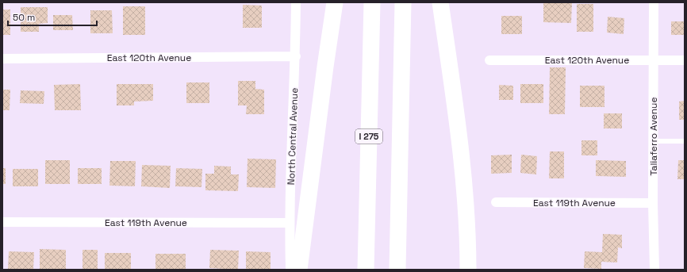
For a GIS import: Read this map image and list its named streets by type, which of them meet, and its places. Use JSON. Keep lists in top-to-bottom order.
{
  "streets": {
    "highway": ["I 275"],
    "street": [
      "East 120th Avenue",
      "North Central Avenue",
      "Taliaferro Avenue",
      "East 119th Avenue"
    ]
  },
  "crossings": [
    ["East 120th Avenue", "North Central Avenue"],
    ["East 120th Avenue", "Taliaferro Avenue"],
    ["North Central Avenue", "East 119th Avenue"],
    ["Taliaferro Avenue", "East 119th Avenue"]
  ],
  "scale_bar": "50 m"
}
